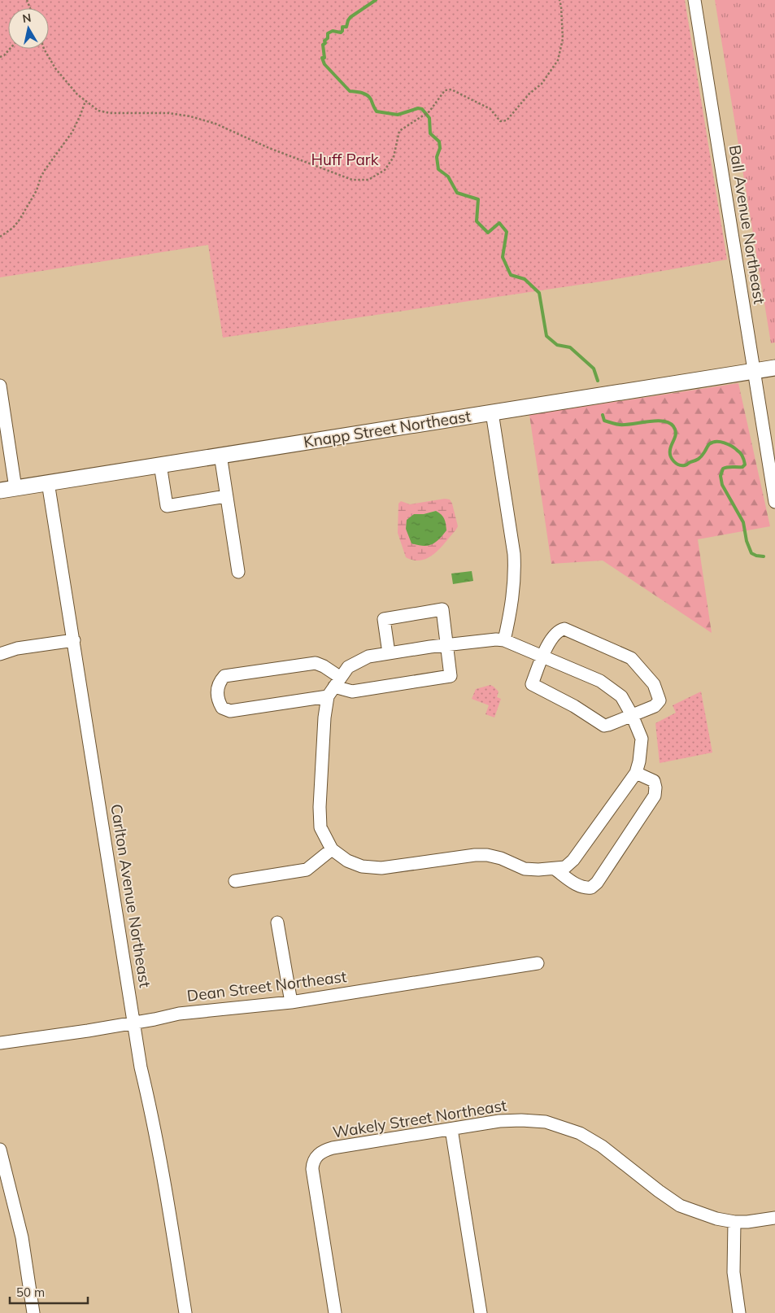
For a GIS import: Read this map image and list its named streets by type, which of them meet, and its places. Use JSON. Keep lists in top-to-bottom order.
{
  "streets": {
    "main road": ["Knapp Street Northeast"],
    "street": [
      "Ball Avenue Northeast",
      "Carlton Avenue Northeast",
      "Dean Street Northeast",
      "Wakely Street Northeast"
    ]
  },
  "crossings": [
    ["Ball Avenue Northeast", "Knapp Street Northeast"],
    ["Knapp Street Northeast", "Carlton Avenue Northeast"],
    ["Carlton Avenue Northeast", "Dean Street Northeast"]
  ],
  "parks": ["Huff Park"],
  "scale_bar": "50 m",
  "north": "top"
}
